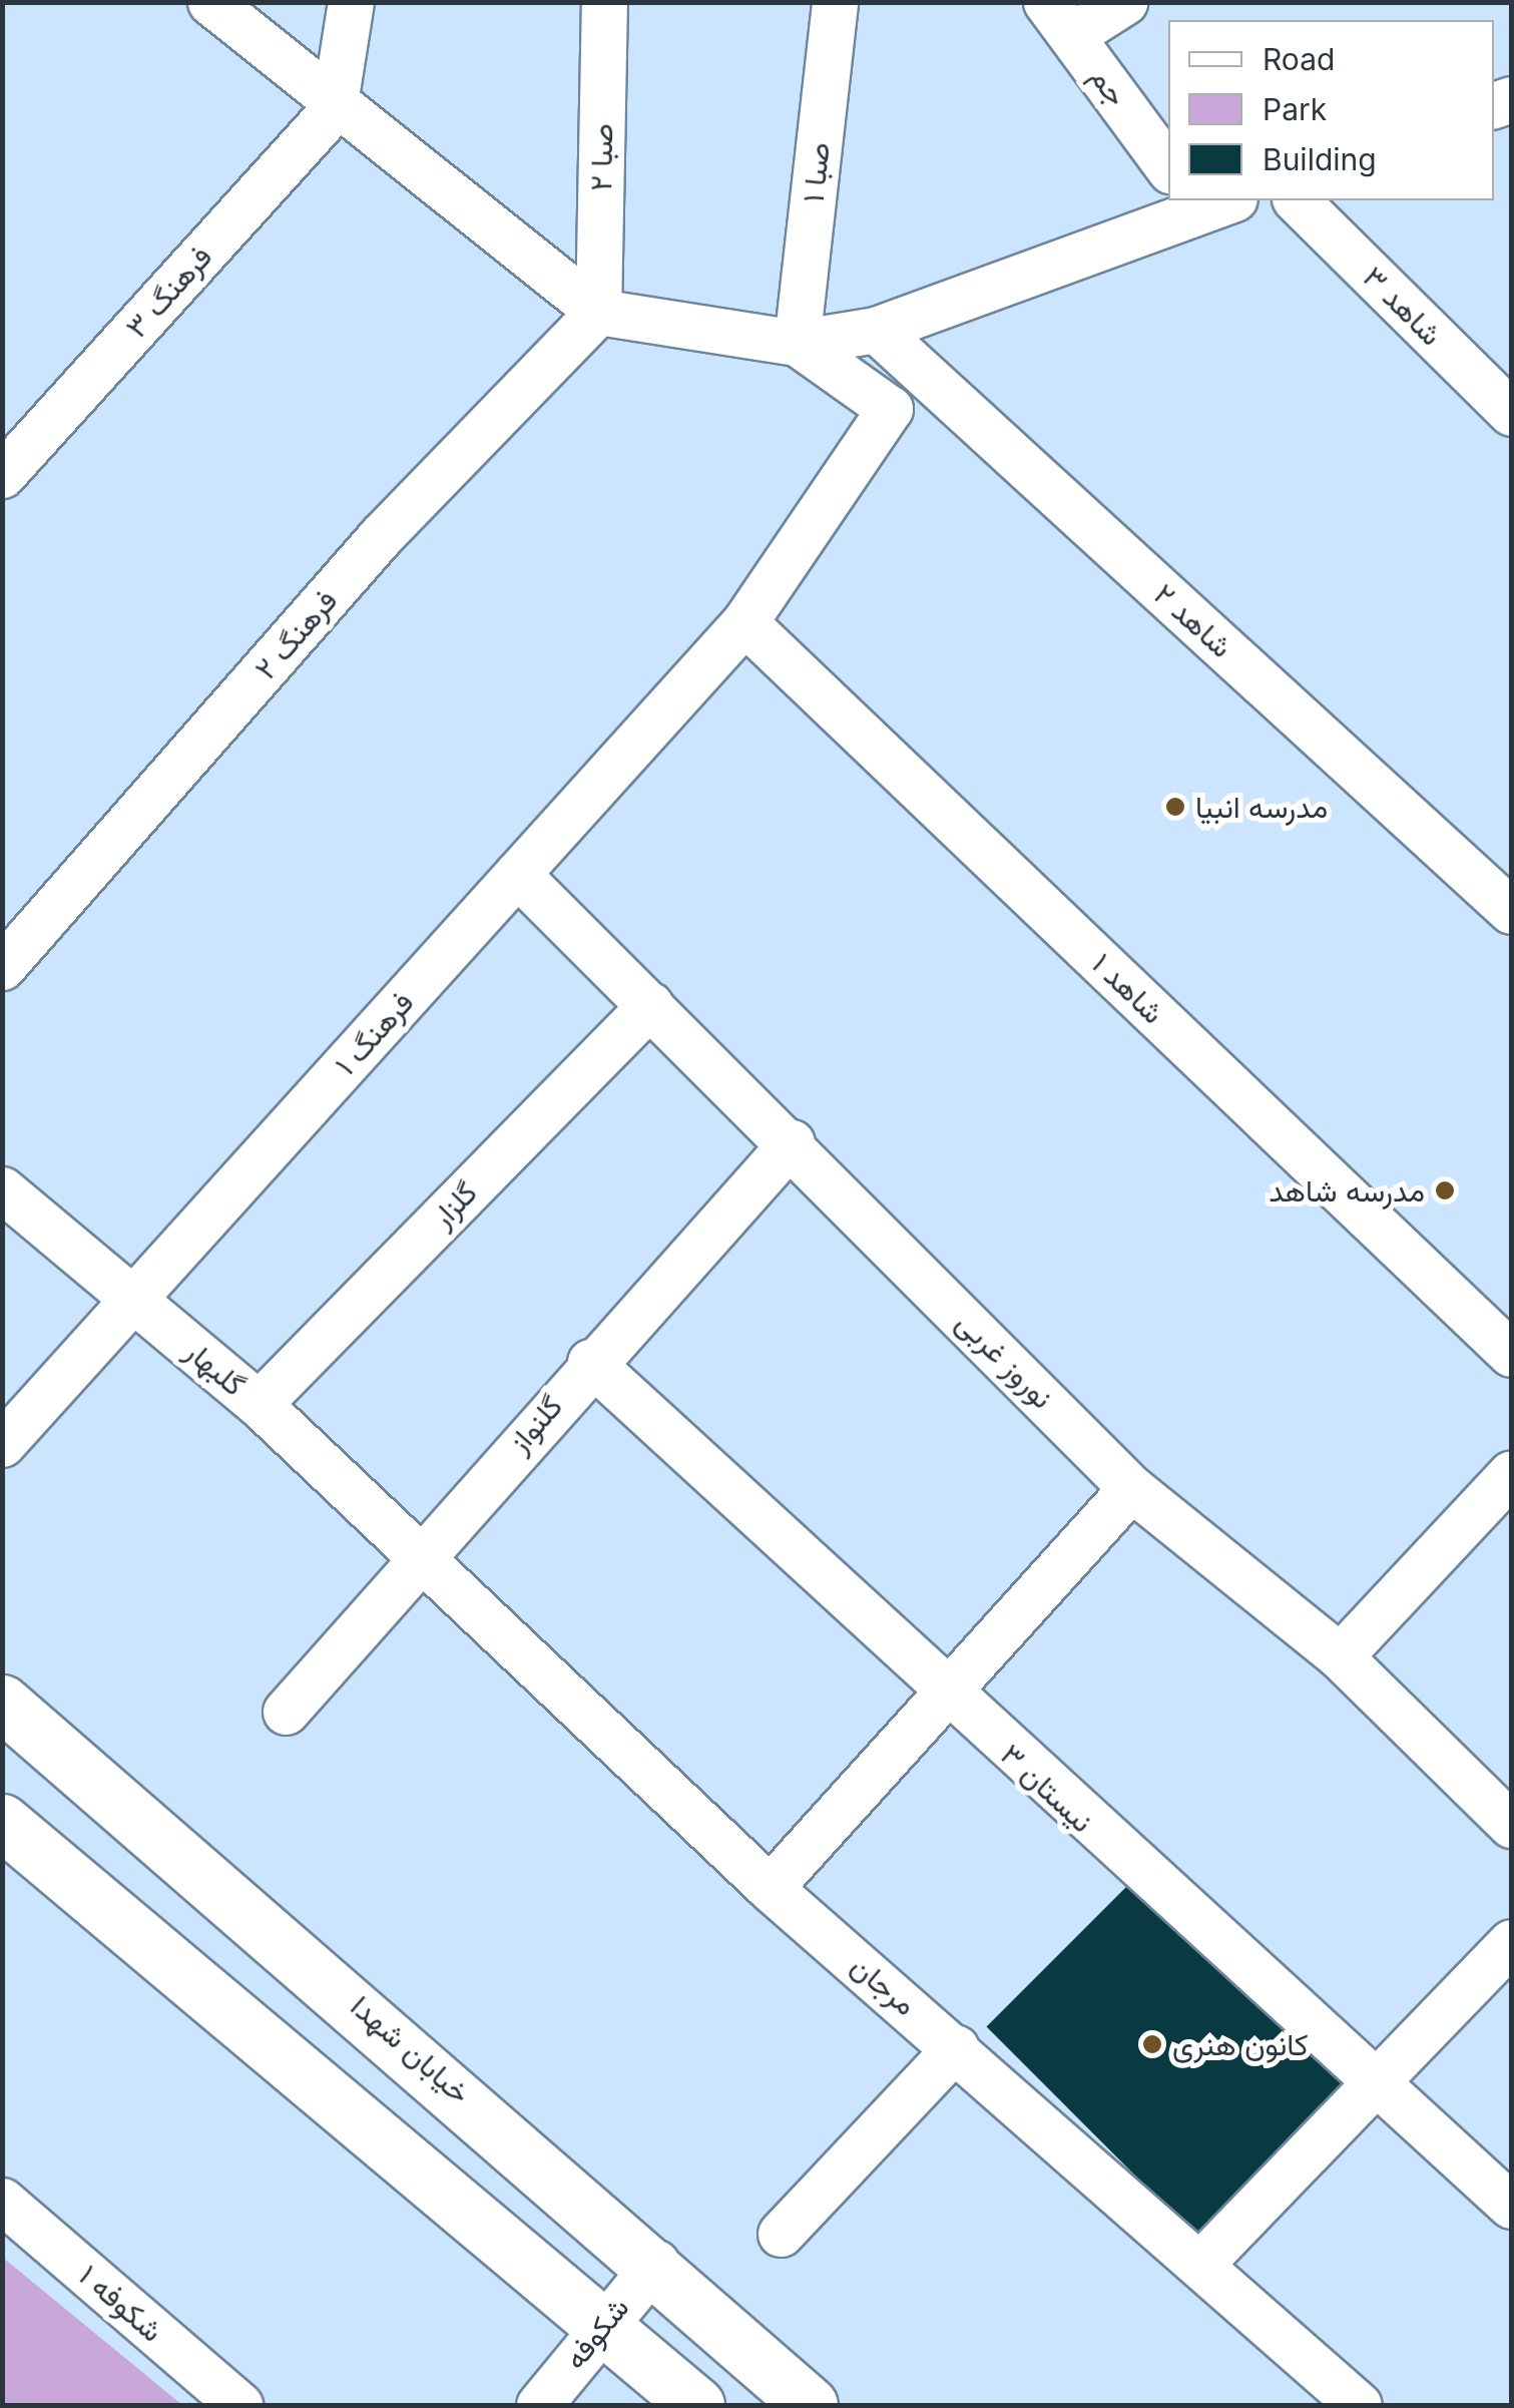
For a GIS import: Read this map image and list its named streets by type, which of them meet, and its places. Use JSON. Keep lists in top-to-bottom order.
{
  "streets": {
    "main road": ["خیابان شهدا"],
    "street": [
      "جم",
      "صبا ۲",
      "صبا ۱",
      "فرهنگ ۳",
      "شاهد ۳",
      "شاهد ۲",
      "فرهنگ ۲",
      "شاهد ۱",
      "فرهنگ ۱",
      "گلزار",
      "نوروز غربی",
      "گلبهار",
      "گلنواز",
      "نیستان ۳",
      "مرجان",
      "شکوفه ۱",
      "شکوفه"
    ]
  },
  "crossings": [
    ["صبا ۲", "فرهنگ ۲"],
    ["صبا ۱", "فرهنگ ۱"],
    ["شاهد ۱", "فرهنگ ۱"],
    ["فرهنگ ۱", "نوروز غربی"],
    ["فرهنگ ۱", "گلبهار"],
    ["گلزار", "نوروز غربی"],
    ["گلزار", "گلبهار"],
    ["نوروز غربی", "گلنواز"],
    ["گلبهار", "گلنواز"],
    ["گلبهار", "مرجان"],
    ["گلنواز", "نیستان ۳"],
    ["گلنواز", "مرجان"],
    ["خیابان شهدا", "شکوفه"]
  ],
  "places": ["مدرسه انبیا", "مدرسه شاهد", "کانون هنری"],
  "legend": ["Road", "Park", "Building"]
}
